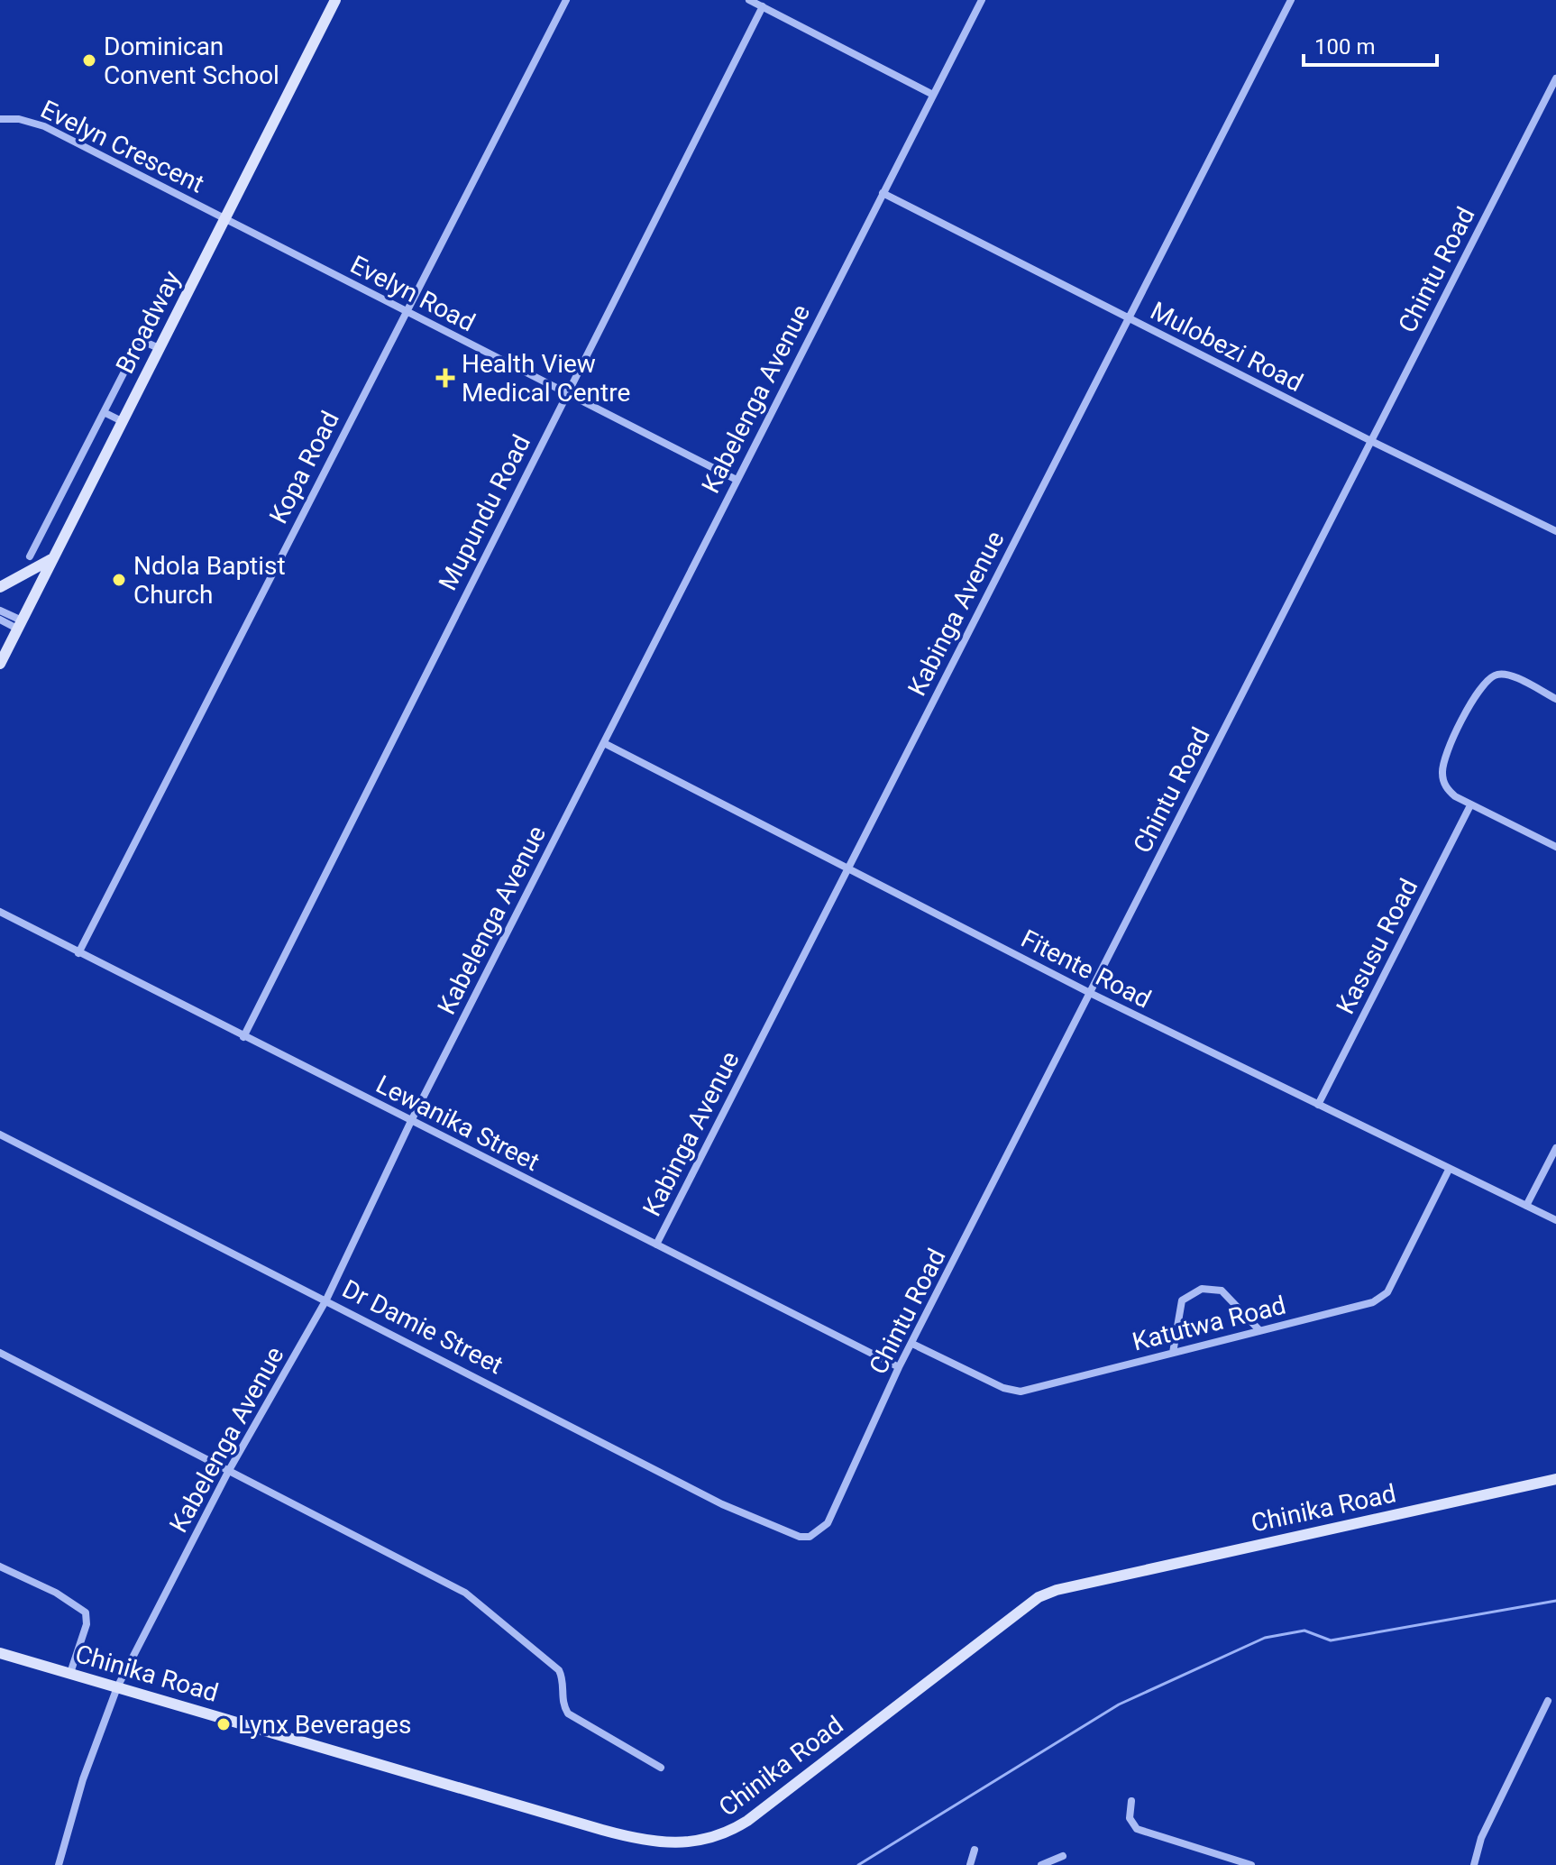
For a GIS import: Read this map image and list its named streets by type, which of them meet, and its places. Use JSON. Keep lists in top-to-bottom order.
{
  "streets": {
    "main road": ["Broadway", "Chinika Road"],
    "street": [
      "Evelyn Crescent",
      "Chintu Road",
      "Evelyn Road",
      "Mulobezi Road",
      "Kabelenga Avenue",
      "Kopa Road",
      "Mupundu Road",
      "Kabinga Avenue",
      "Kasusu Road",
      "Fitente Road",
      "Lewanika Street",
      "Katutwa Road",
      "Dr Damie Street"
    ]
  },
  "crossings": [
    ["Evelyn Crescent", "Evelyn Road"],
    ["Evelyn Crescent", "Broadway"],
    ["Chintu Road", "Mulobezi Road"],
    ["Chintu Road", "Fitente Road"],
    ["Chintu Road", "Lewanika Street"],
    ["Chintu Road", "Katutwa Road"],
    ["Chintu Road", "Dr Damie Street"],
    ["Evelyn Road", "Broadway"],
    ["Evelyn Road", "Kabelenga Avenue"],
    ["Evelyn Road", "Kopa Road"],
    ["Evelyn Road", "Mupundu Road"],
    ["Mulobezi Road", "Kabelenga Avenue"],
    ["Mulobezi Road", "Kabinga Avenue"],
    ["Kabelenga Avenue", "Fitente Road"],
    ["Kabelenga Avenue", "Lewanika Street"],
    ["Kabelenga Avenue", "Dr Damie Street"],
    ["Kabelenga Avenue", "Chinika Road"],
    ["Kopa Road", "Lewanika Street"],
    ["Mupundu Road", "Lewanika Street"],
    ["Kabinga Avenue", "Fitente Road"],
    ["Kabinga Avenue", "Lewanika Street"],
    ["Kasusu Road", "Fitente Road"],
    ["Fitente Road", "Katutwa Road"]
  ],
  "places": {
    "other": ["Dominican Convent School", "Ndola Baptist Church", "Lynx Beverages"],
    "health": ["Health View Medical Centre"]
  },
  "scale_bar": "100 m"
}
